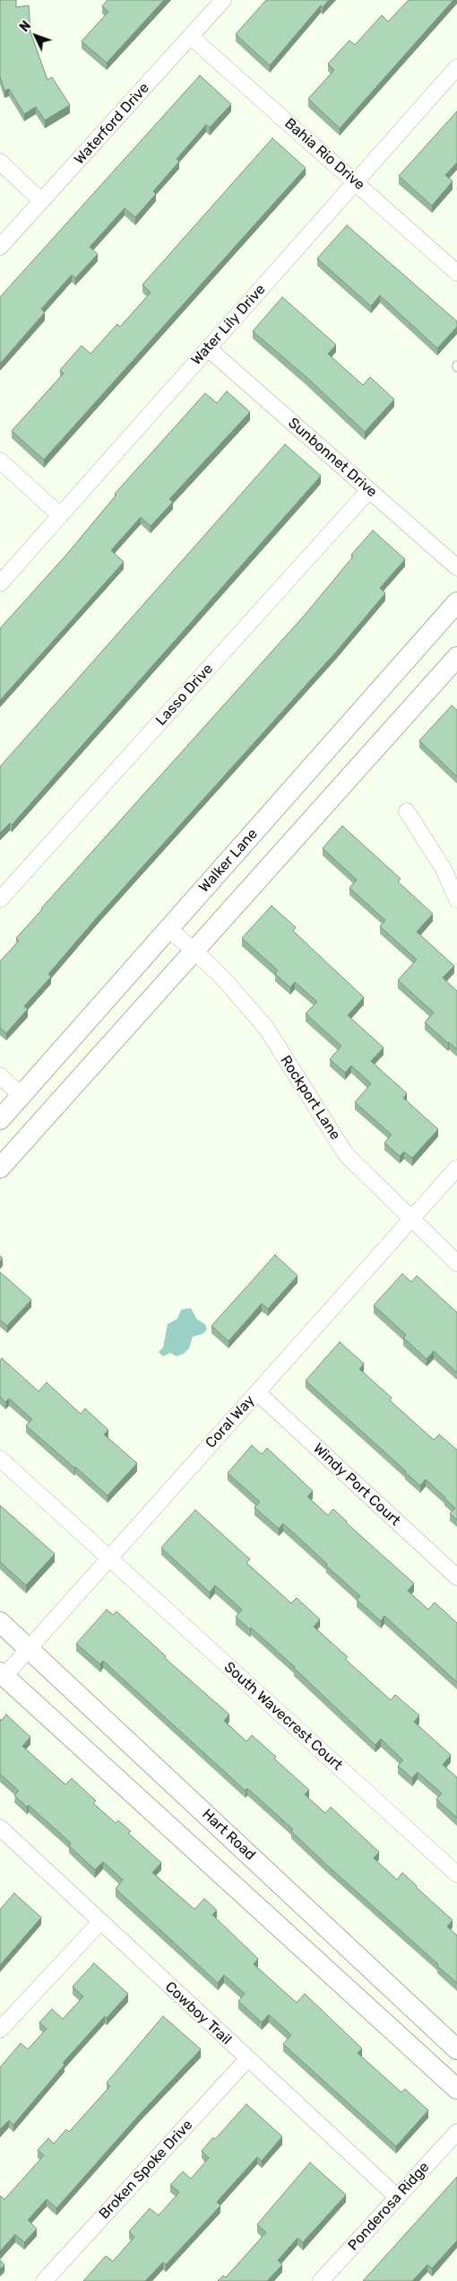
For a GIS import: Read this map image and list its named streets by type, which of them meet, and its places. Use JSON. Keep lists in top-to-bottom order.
{
  "streets": {
    "street": [
      "Waterford Drive",
      "Bahia Rio Drive",
      "Water Lily Drive",
      "Sunbonnet Drive",
      "Lasso Drive",
      "Walker Lane",
      "Rockport Lane",
      "Coral Way",
      "Windy Port Court",
      "South Wavecrest Court",
      "Hart Road",
      "Cowboy Trail",
      "Broken Spoke Drive",
      "Ponderosa Ridge"
    ]
  },
  "crossings": [
    ["Waterford Drive", "Bahia Rio Drive"],
    ["Bahia Rio Drive", "Water Lily Drive"],
    ["Water Lily Drive", "Sunbonnet Drive"],
    ["Sunbonnet Drive", "Lasso Drive"],
    ["Walker Lane", "Rockport Lane"],
    ["Rockport Lane", "Coral Way"],
    ["Coral Way", "Windy Port Court"],
    ["Coral Way", "South Wavecrest Court"],
    ["Coral Way", "Hart Road"],
    ["Cowboy Trail", "Broken Spoke Drive"],
    ["Cowboy Trail", "Ponderosa Ridge"]
  ],
  "north": "top left"
}
